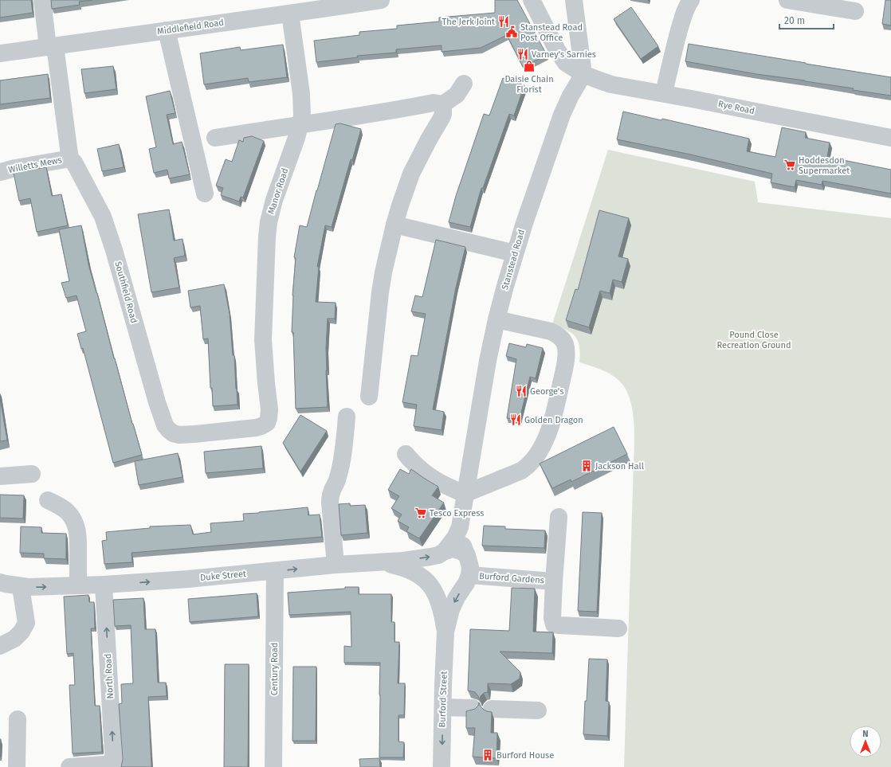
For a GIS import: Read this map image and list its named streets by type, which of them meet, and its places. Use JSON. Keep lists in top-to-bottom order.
{
  "streets": {
    "street": [
      "Middlefield Road",
      "Rye Road",
      "Willetts Mews",
      "Manor Road",
      "Stanstead Road",
      "Southfield Road",
      "Duke Street",
      "Burford Gardens",
      "Century Road",
      "North Road",
      "Burford Street"
    ]
  },
  "crossings": [
    ["Middlefield Road", "Manor Road"],
    ["Middlefield Road", "Southfield Road"],
    ["Rye Road", "Stanstead Road"],
    ["Willetts Mews", "Southfield Road"],
    ["Manor Road", "Southfield Road"],
    ["Duke Street", "Century Road"],
    ["Duke Street", "North Road"],
    ["Duke Street", "Burford Street"],
    ["Burford Gardens", "Burford Street"]
  ],
  "one_way": ["Duke Street", "North Road"],
  "parks": ["Pound Close Recreation Ground"],
  "places": {
    "restaurant": [
      "The Jerk Joint",
      "Varney's Sarnies",
      "George's",
      "Golden Dragon"
    ],
    "public building": ["Stanstead Road Post Office"],
    "shop": ["Daisie Chain Florist"],
    "supermarket": ["Hoddesdon Supermarket", "Tesco Express"],
    "building": ["Jackson Hall", "Burford House"]
  },
  "scale_bar": "20 m",
  "north": "top"
}
